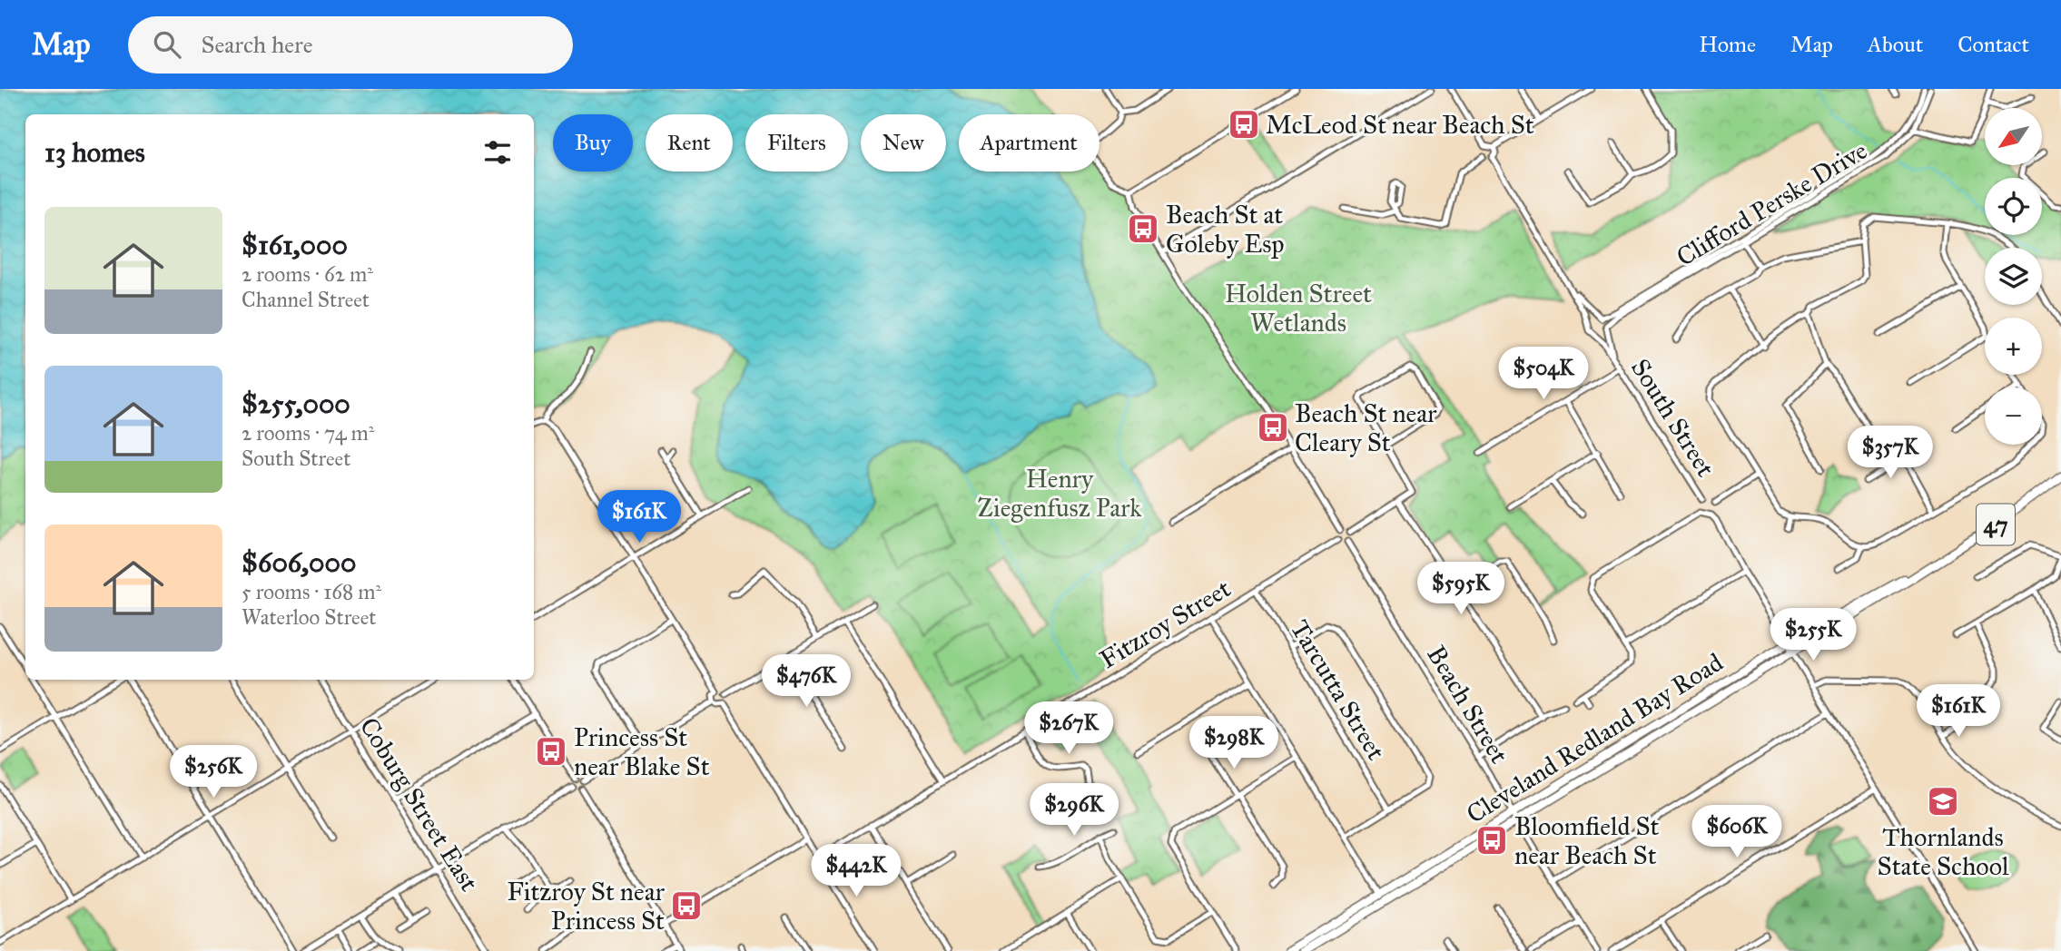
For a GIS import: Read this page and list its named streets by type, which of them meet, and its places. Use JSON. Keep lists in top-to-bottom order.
{
  "streets": {
    "highway": ["47", "Cleveland Redland Bay Road"],
    "street": [
      "Clifford Perske Drive",
      "South Street",
      "Fitzroy Street",
      "Tarcutta Street",
      "Beach Street",
      "Coburg Street East"
    ]
  },
  "crossings": [
    ["Clifford Perske Drive", "South Street"],
    ["South Street", "Cleveland Redland Bay Road"],
    ["Fitzroy Street", "Tarcutta Street"],
    ["Fitzroy Street", "Beach Street"],
    ["Beach Street", "Cleveland Redland Bay Road"]
  ],
  "parks": ["Holden Street Wetlands", "Henry Ziegenfusz Park"],
  "places": {
    "bus stop": [
      "McLeod St near Beach St",
      "Beach St at Goleby Esp",
      "Beach St near Cleary St",
      "Princess St near Blake St",
      "Bloomfield St near Beach St",
      "Fitzroy St near Princess St"
    ],
    "school or university": ["Thornlands State School"]
  },
  "north": "bottom left",
  "page": {
    "header": "Map",
    "search": "Search here",
    "nav": [
      "Home",
      "Map",
      "About",
      "Contact"
    ],
    "map_buttons": ["+", "−"],
    "chip": [
      "Buy",
      "Rent",
      "Filters",
      "New",
      "Apartment"
    ],
    "heading": "13 homes",
    "list": [
      {
        "name": "$161,000",
        "note": "2 rooms · 62 m² · Channel Street"
      },
      {
        "name": "$255,000",
        "note": "2 rooms · 74 m² · South Street"
      },
      {
        "name": "$606,000",
        "note": "5 rooms · 168 m² · Waterloo Street"
      }
    ],
    "price": [
      "$504K",
      "$357K",
      "$161K",
      "$595K",
      "$255K",
      "$476K",
      "$161K",
      "$267K",
      "$298K",
      "$256K",
      "$296K",
      "$606K",
      "$442K"
    ]
  }
}
